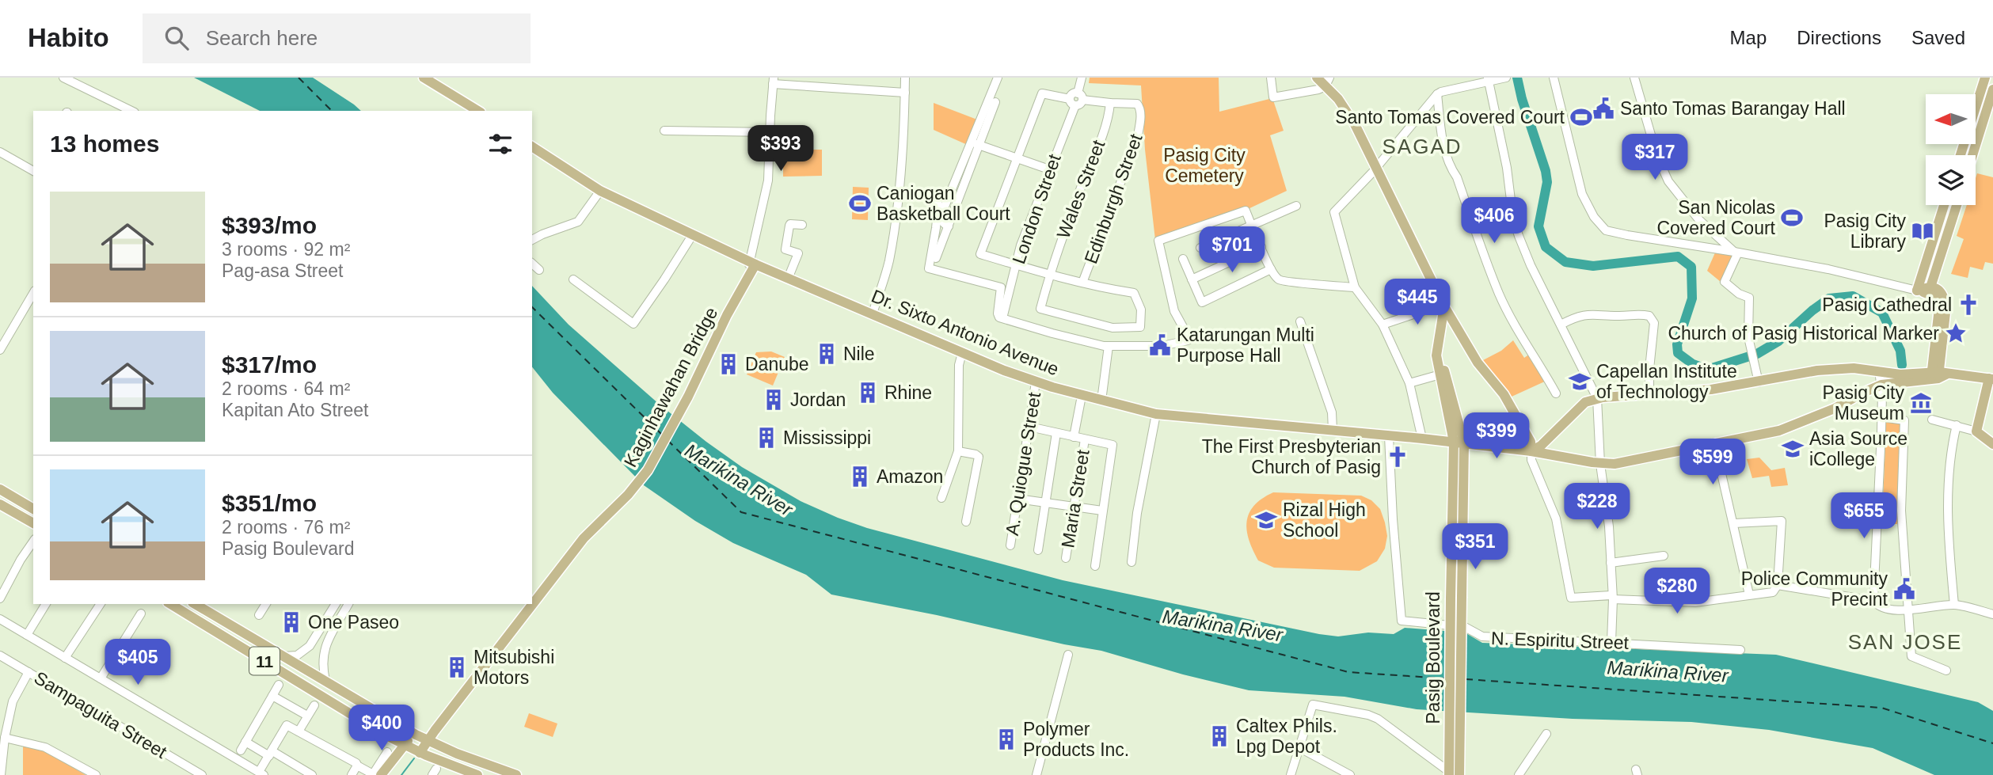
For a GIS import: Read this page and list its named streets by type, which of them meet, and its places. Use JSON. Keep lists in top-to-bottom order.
{
  "streets": {
    "main road": [
      "Dr. Sixto Antonio Avenue",
      "Kaginhawahan Bridge",
      "Pasig Boulevard",
      "11"
    ],
    "street": [
      "Wales Street",
      "Edinburgh Street",
      "London Street",
      "A. Quiogue Street",
      "Maria Street",
      "N. Espiritu Street",
      "Sampaguita Street"
    ]
  },
  "crossings": [
    ["Wales Street", "Edinburgh Street"],
    ["Edinburgh Street", "London Street"],
    ["Dr. Sixto Antonio Avenue", "Kaginhawahan Bridge"],
    ["Dr. Sixto Antonio Avenue", "A. Quiogue Street"],
    ["Dr. Sixto Antonio Avenue", "N. Espiritu Street"],
    ["Dr. Sixto Antonio Avenue", "Pasig Boulevard"],
    ["Kaginhawahan Bridge", "11"]
  ],
  "districts": ["SAGAD", "SAN JOSE"],
  "water": ["Marikina River"],
  "parks": ["Pasig City Cemetery"],
  "places": {
    "public building": ["Santo Tomas Barangay Hall", "Katarungan Multi Purpose Hall", "Police Community Precint"],
    "sports": ["Santo Tomas Covered Court", "Caniogan Basketball Court", "San Nicolas Covered Court"],
    "library": ["Pasig City Library"],
    "church": ["Pasig Cathedral", "The First Presbyterian Church of Pasig"],
    "place": ["Church of Pasig Historical Marker"],
    "building": [
      "Nile",
      "Danube",
      "Rhine",
      "Jordan",
      "Mississippi",
      "Amazon",
      "One Paseo",
      "Mitsubishi Motors",
      "Caltex Phils. Lpg Depot",
      "Polymer Products Inc."
    ],
    "school or university": ["Capellan Institute of Technology", "Asia Source iCollege", "Rizal High School"],
    "museum": ["Pasig City Museum"]
  },
  "north": "left",
  "page": {
    "header": "Habito",
    "search": "Search here",
    "nav": ["Map", "Directions", "Saved"],
    "heading": "13 homes",
    "price": [
      "$393",
      "$317",
      "$406",
      "$701",
      "$445",
      "$399",
      "$599",
      "$228",
      "$655",
      "$351",
      "$280",
      "$405",
      "$400"
    ],
    "list": [
      {
        "name": "$393/mo",
        "note": "3 rooms · 92 m² · Pag-asa Street"
      },
      {
        "name": "$317/mo",
        "note": "2 rooms · 64 m² · Kapitan Ato Street"
      },
      {
        "name": "$351/mo",
        "note": "2 rooms · 76 m² · Pasig Boulevard"
      }
    ]
  }
}
